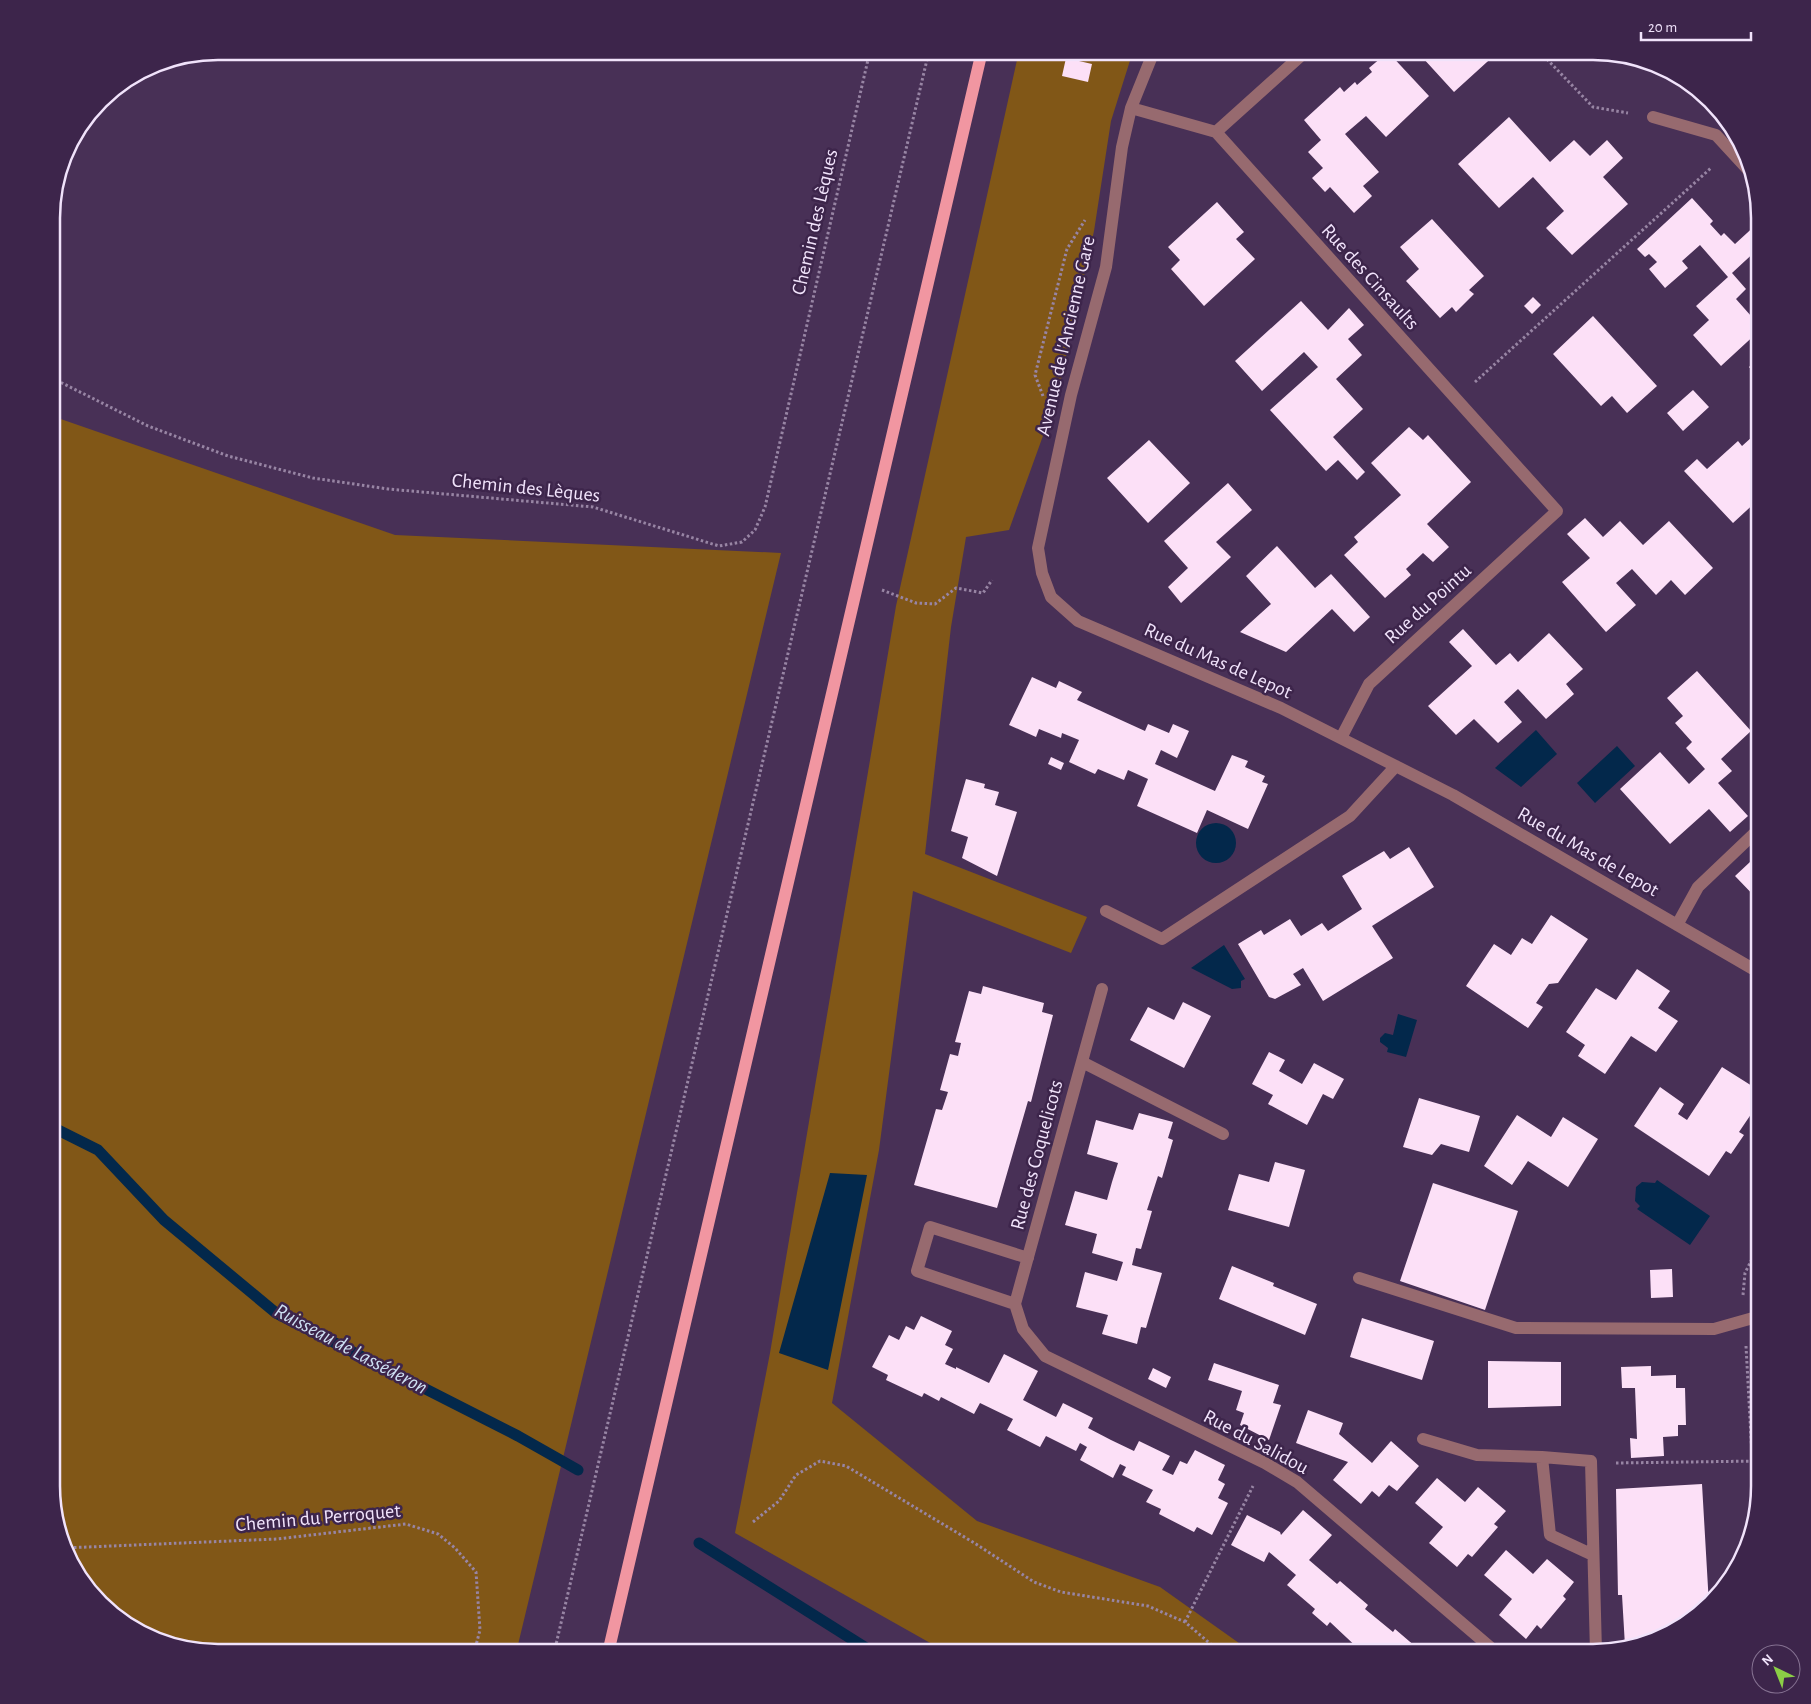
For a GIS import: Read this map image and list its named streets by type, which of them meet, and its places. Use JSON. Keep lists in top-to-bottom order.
{
  "streets": {
    "street": [
      "Rue des Cinsaults",
      "Avenue de l'Ancienne Gare",
      "Rue du Pointu",
      "Rue du Mas de Lepot",
      "Rue des Coquelicots",
      "Rue du Salidou"
    ],
    "path": ["Chemin des Lèques", "Chemin du Perroquet"]
  },
  "crossings": [
    ["Rue des Cinsaults", "Rue du Pointu"],
    ["Avenue de l'Ancienne Gare", "Rue du Mas de Lepot"],
    ["Rue du Pointu", "Rue du Mas de Lepot"],
    ["Rue des Coquelicots", "Rue du Salidou"]
  ],
  "water": ["Ruisseau de Lasséderon"],
  "scale_bar": "20 m",
  "north": "top left"
}
